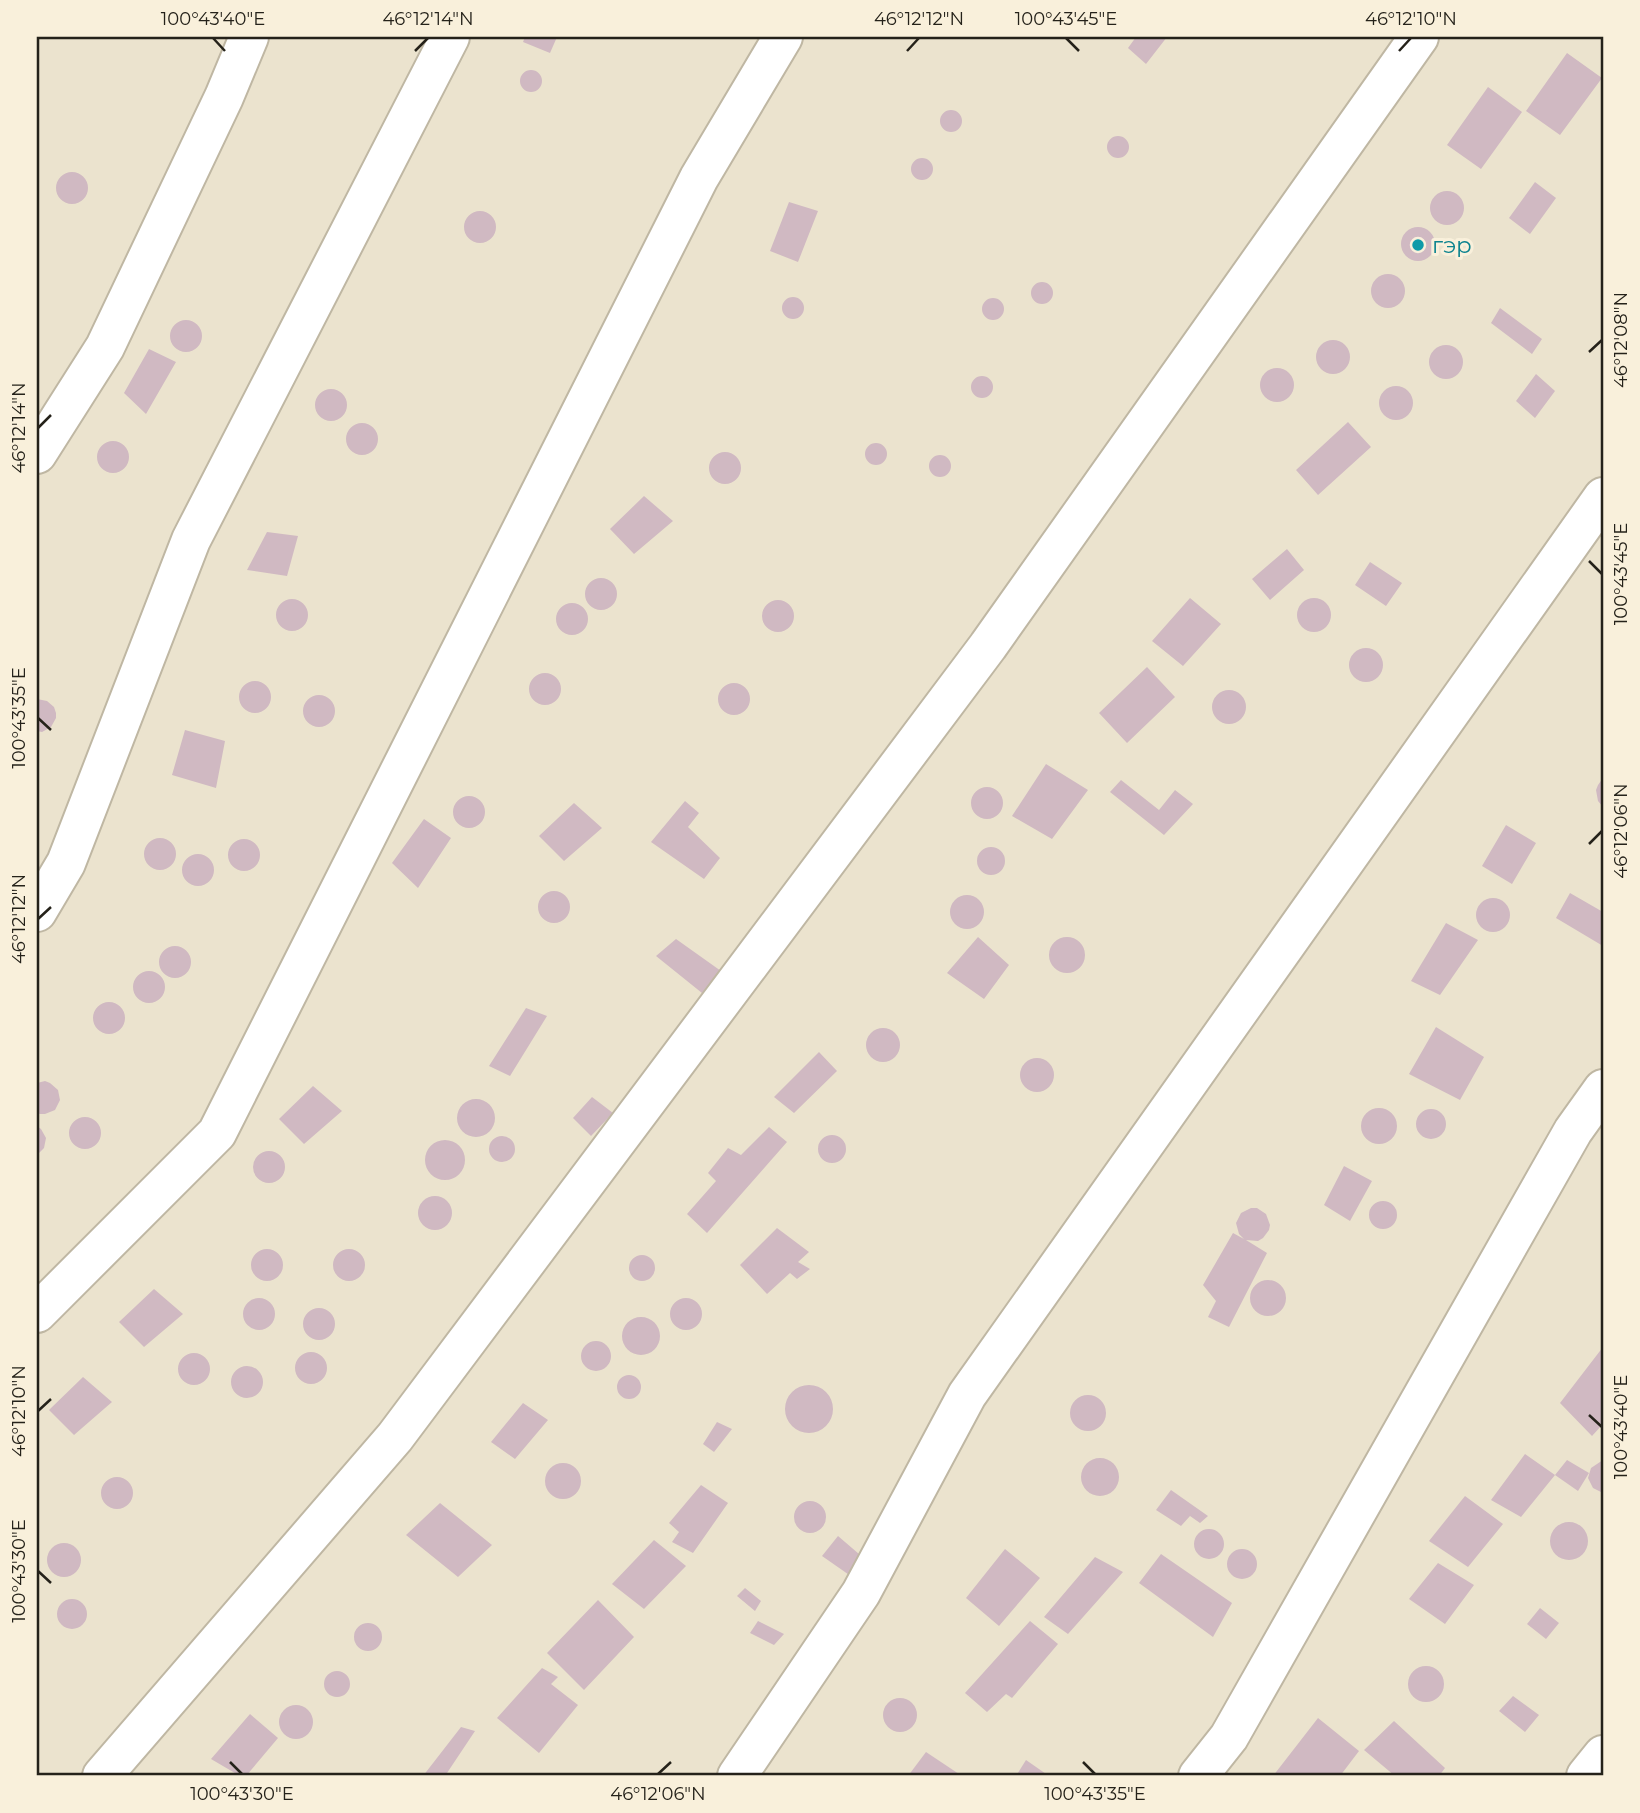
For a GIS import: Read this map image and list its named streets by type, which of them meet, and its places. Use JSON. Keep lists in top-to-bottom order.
{
  "places": ["гэр"],
  "coordinates": [
    "100°43'40\"E",
    "46°12'14\"N",
    "46°12'12\"N",
    "100°43'45\"E",
    "46°12'10\"N",
    "46°12'08\"N",
    "100°43'35\"E",
    "46°12'06\"N",
    "100°43'30\"E"
  ]
}
